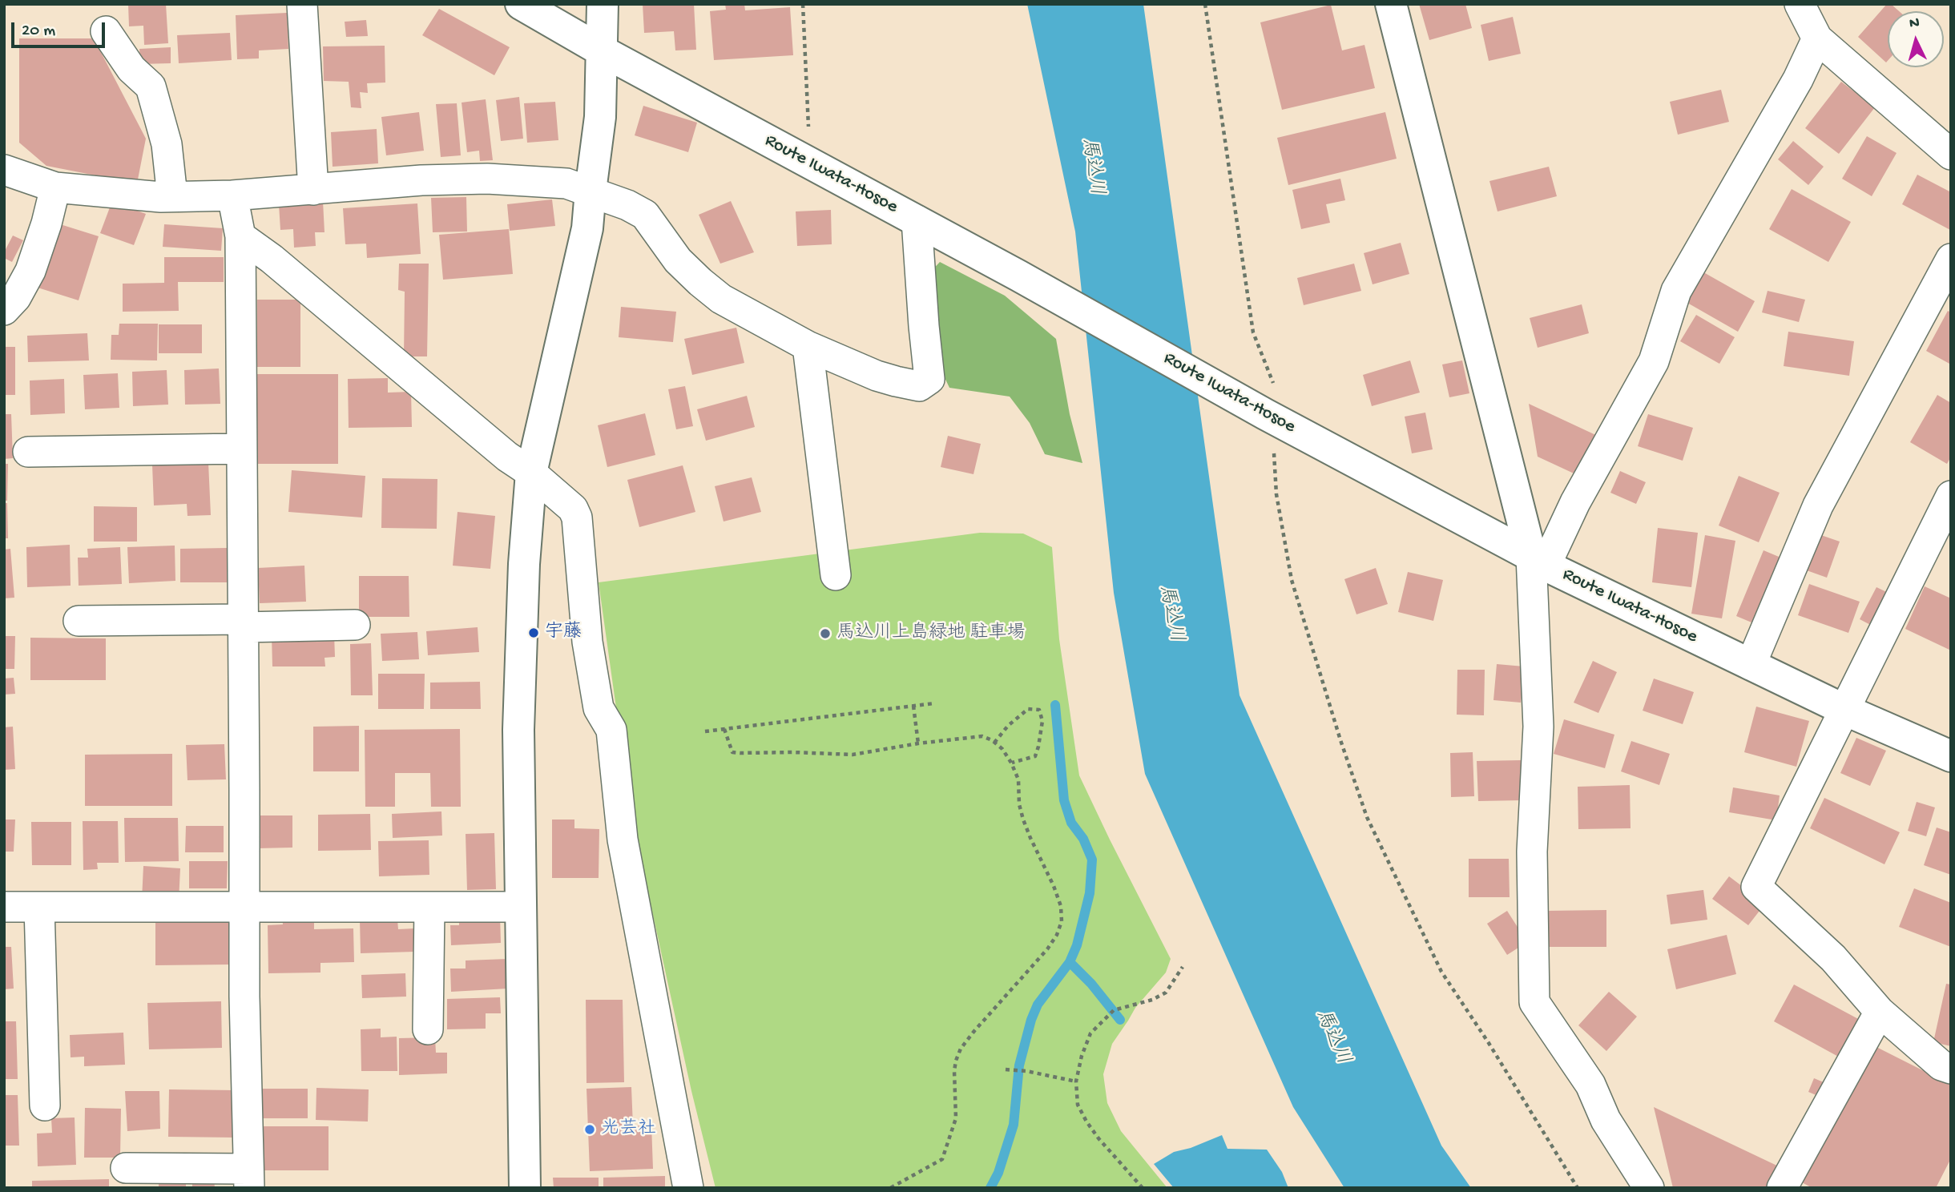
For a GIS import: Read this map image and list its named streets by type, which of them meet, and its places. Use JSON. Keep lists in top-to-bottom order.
{
  "streets": {
    "street": ["Route Iwata-Hosoe"]
  },
  "water": ["馬込川"],
  "places": ["宇藤", "馬込川上島緑地 駐車場", "光芸社"],
  "scale_bar": "20 m",
  "north": "top"
}
